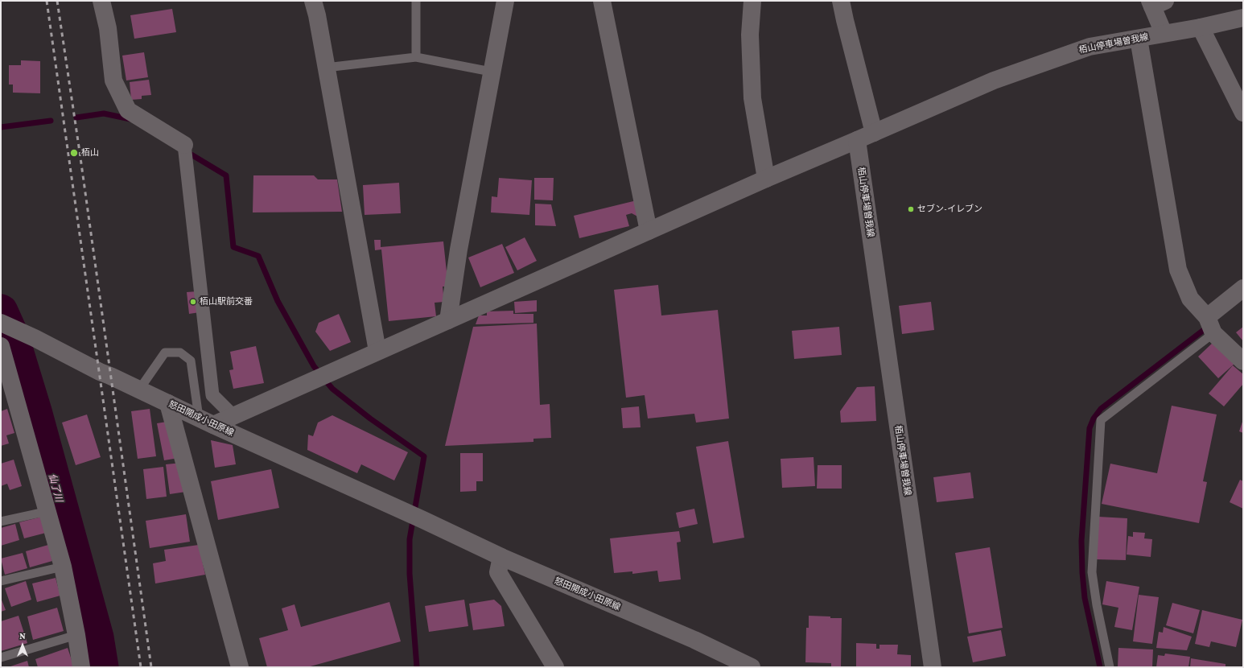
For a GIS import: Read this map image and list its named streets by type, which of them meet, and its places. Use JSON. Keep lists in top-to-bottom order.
{
  "streets": {
    "street": ["栢山停車場曽我線", "怒田開成小田原線"]
  },
  "water": ["仙了川"],
  "places": ["栢山", "セブン-イレブン", "栢山駅前交番"],
  "north": "top"
}
